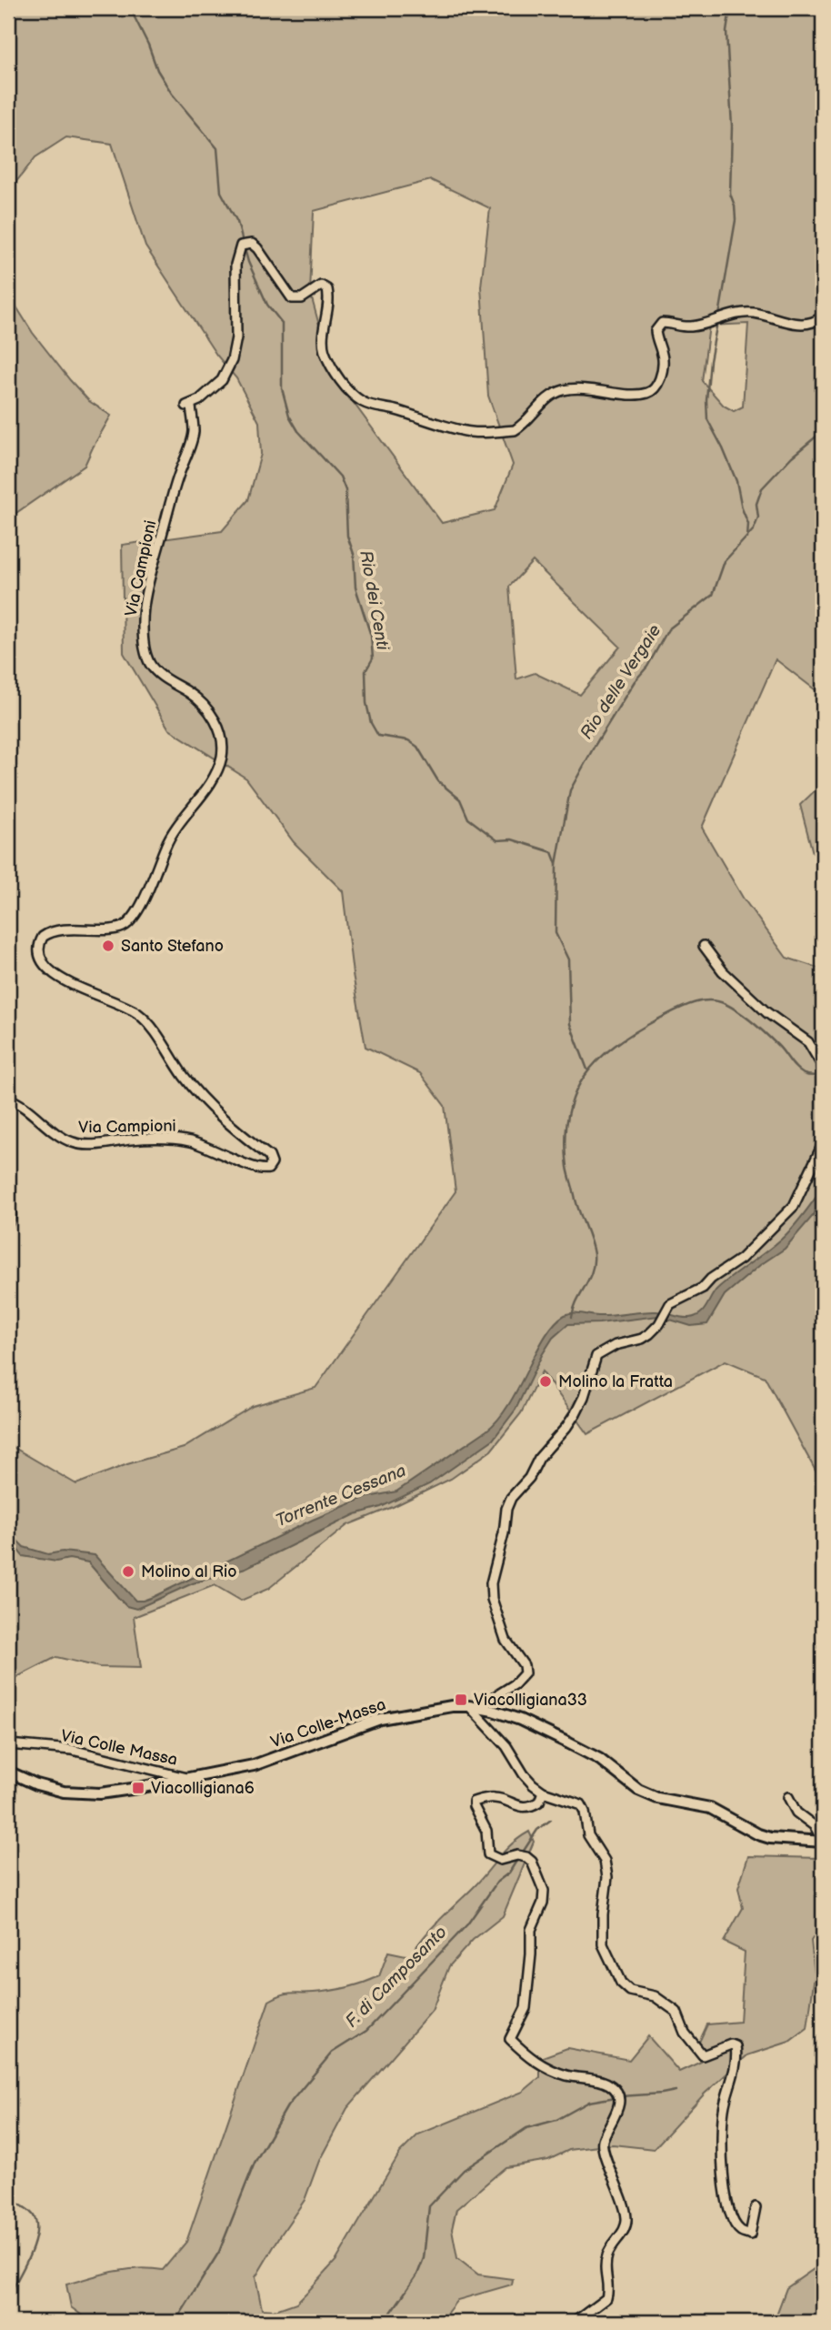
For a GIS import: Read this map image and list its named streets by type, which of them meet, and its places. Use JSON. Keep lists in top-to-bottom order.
{
  "streets": {
    "street": ["Via Campioni", "Via Colle-Massa", "Via Colle Massa"]
  },
  "crossings": [
    ["Via Colle-Massa", "Via Colle Massa"]
  ],
  "water": [
    "Rio dei Centi",
    "Rio delle Vergaie",
    "Torrente Cessana",
    "F. di Camposanto"
  ],
  "places": {
    "other": ["Santo Stefano", "Molino la Fratta", "Molino al Rio"],
    "transit": ["Viacolligiana33", "Viacolligiana6"]
  }
}
